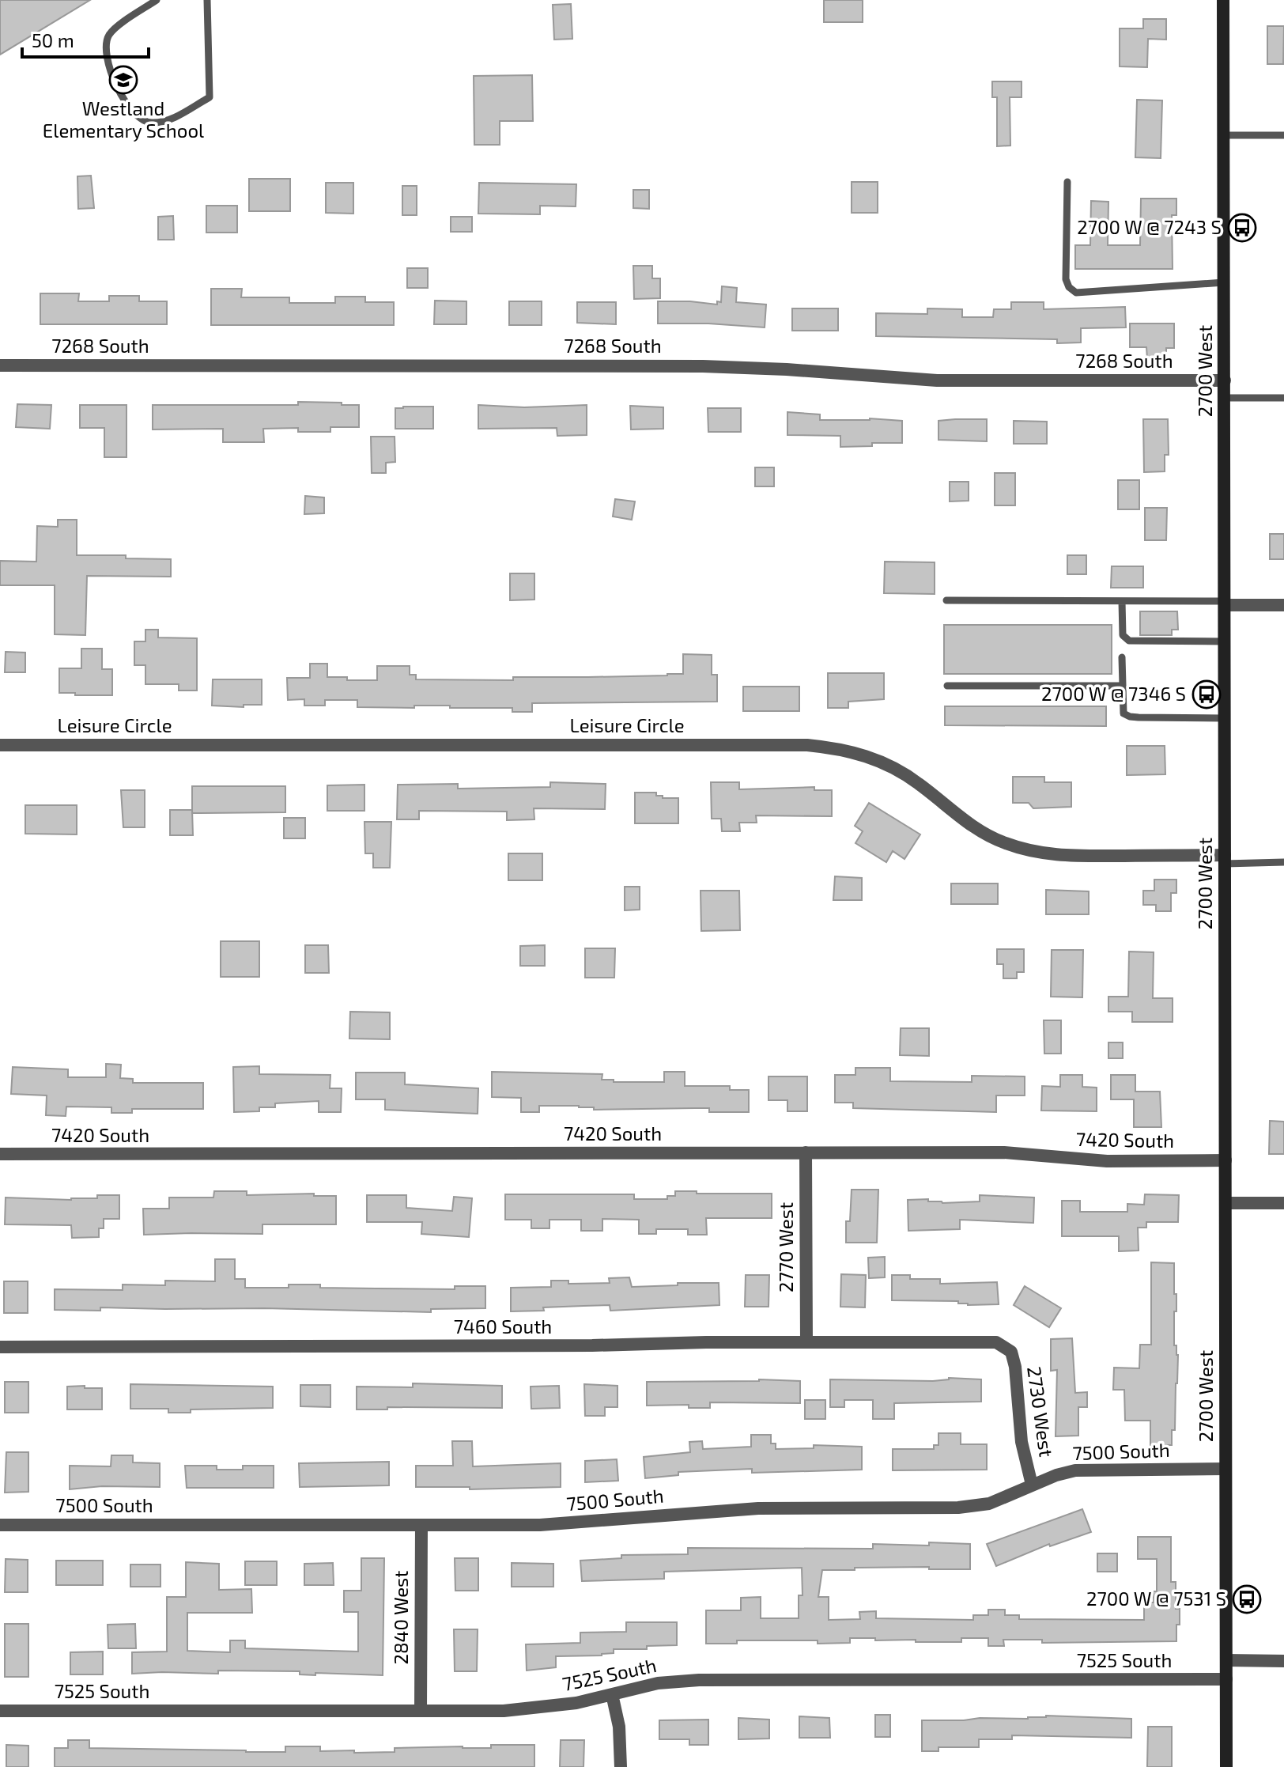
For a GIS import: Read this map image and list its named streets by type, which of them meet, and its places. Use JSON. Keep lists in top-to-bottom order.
{
  "streets": {
    "main road": ["2700 West"],
    "street": [
      "7268 South",
      "Leisure Circle",
      "7420 South",
      "2770 West",
      "7460 South",
      "2730 West",
      "7500 South",
      "2840 West",
      "7525 South"
    ]
  },
  "crossings": [
    ["7268 South", "2700 West"],
    ["2700 West", "Leisure Circle"],
    ["2700 West", "7420 South"],
    ["2700 West", "7500 South"],
    ["2700 West", "7525 South"],
    ["7420 South", "2770 West"],
    ["2770 West", "7460 South"],
    ["7460 South", "2730 West"],
    ["2730 West", "7500 South"],
    ["7500 South", "2840 West"],
    ["2840 West", "7525 South"]
  ],
  "places": {
    "school or university": ["Westland Elementary School"],
    "bus stop": ["2700 W @ 7243 S", "2700 W @ 7346 S", "2700 W @ 7531 S"]
  },
  "scale_bar": "50 m"
}
